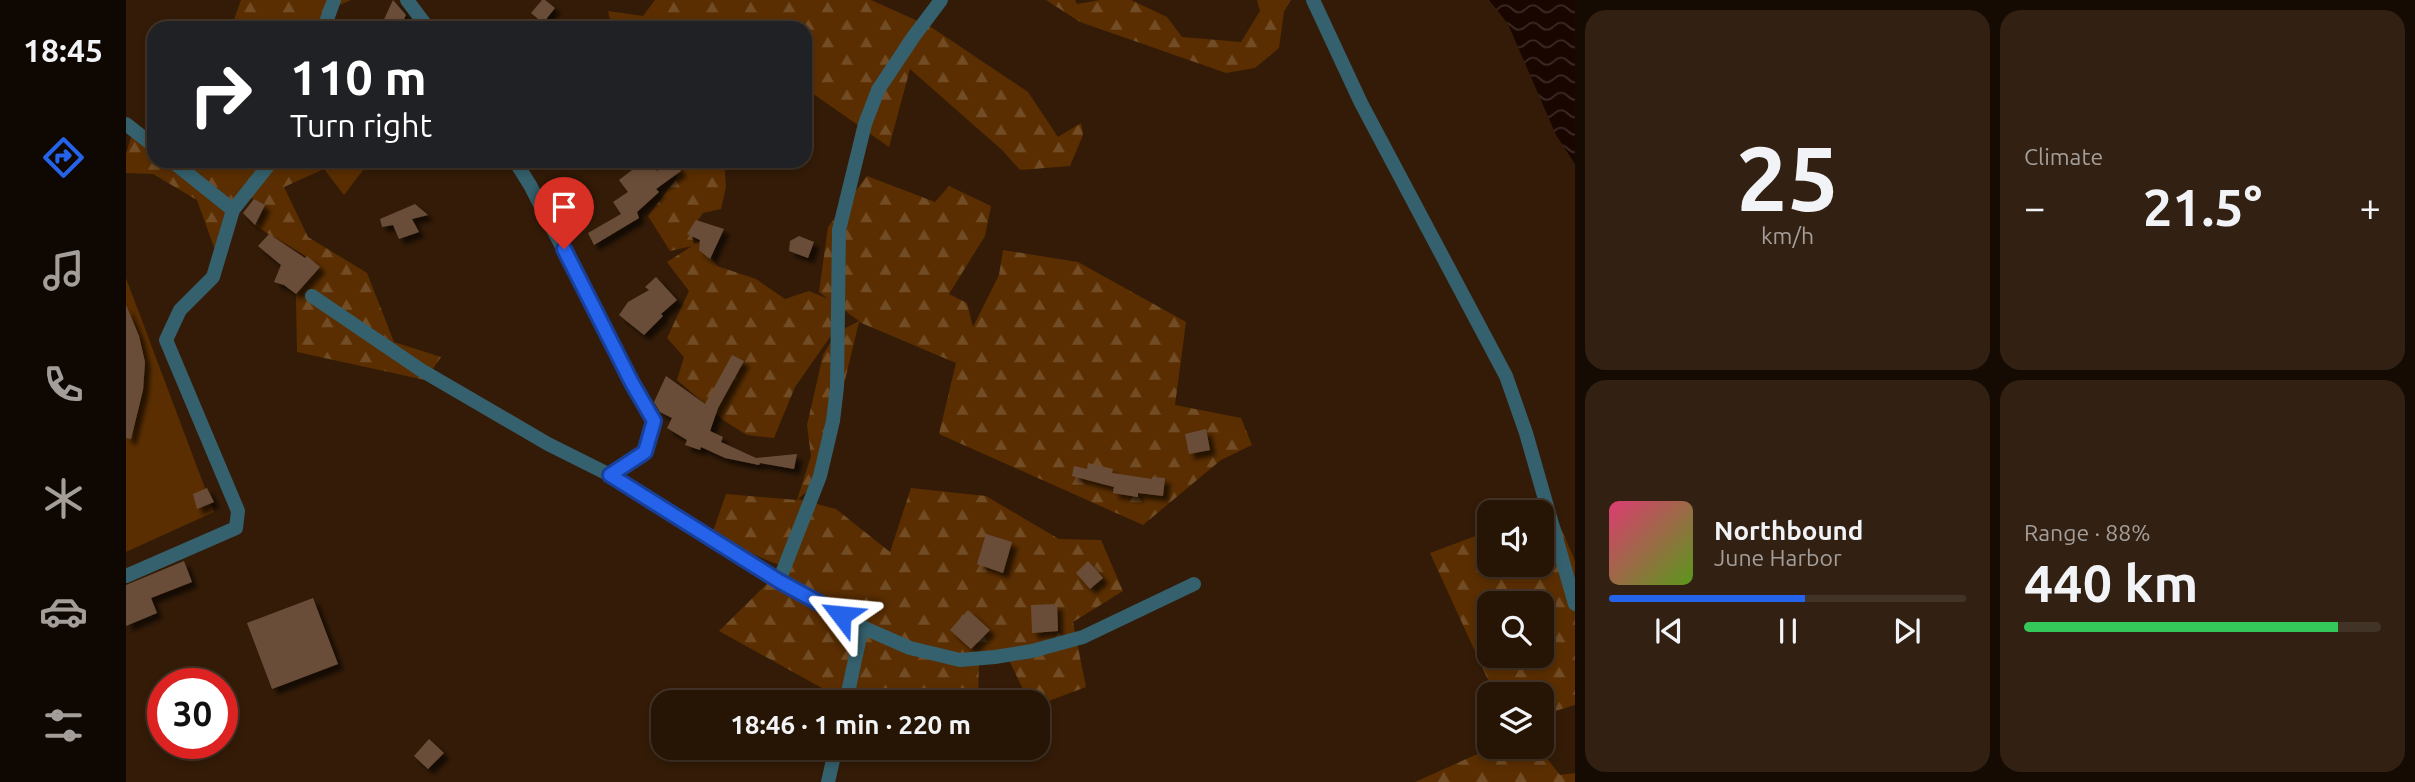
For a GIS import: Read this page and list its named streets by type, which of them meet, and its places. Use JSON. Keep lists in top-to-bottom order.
{
  "page": {
    "tabs": "18:45",
    "tile": [
      ["25", "km/h"],
      "Climate",
      ["Range · 88%", "440 km"]
    ],
    "turn": ["110 m", "Turn right"],
    "heat": ["−", "21.5°", "+"],
    "song": ["Northbound", "June Harbor"],
    "limit": "30",
    "trip": "18:46 · 1 min · 220 m"
  }
}
